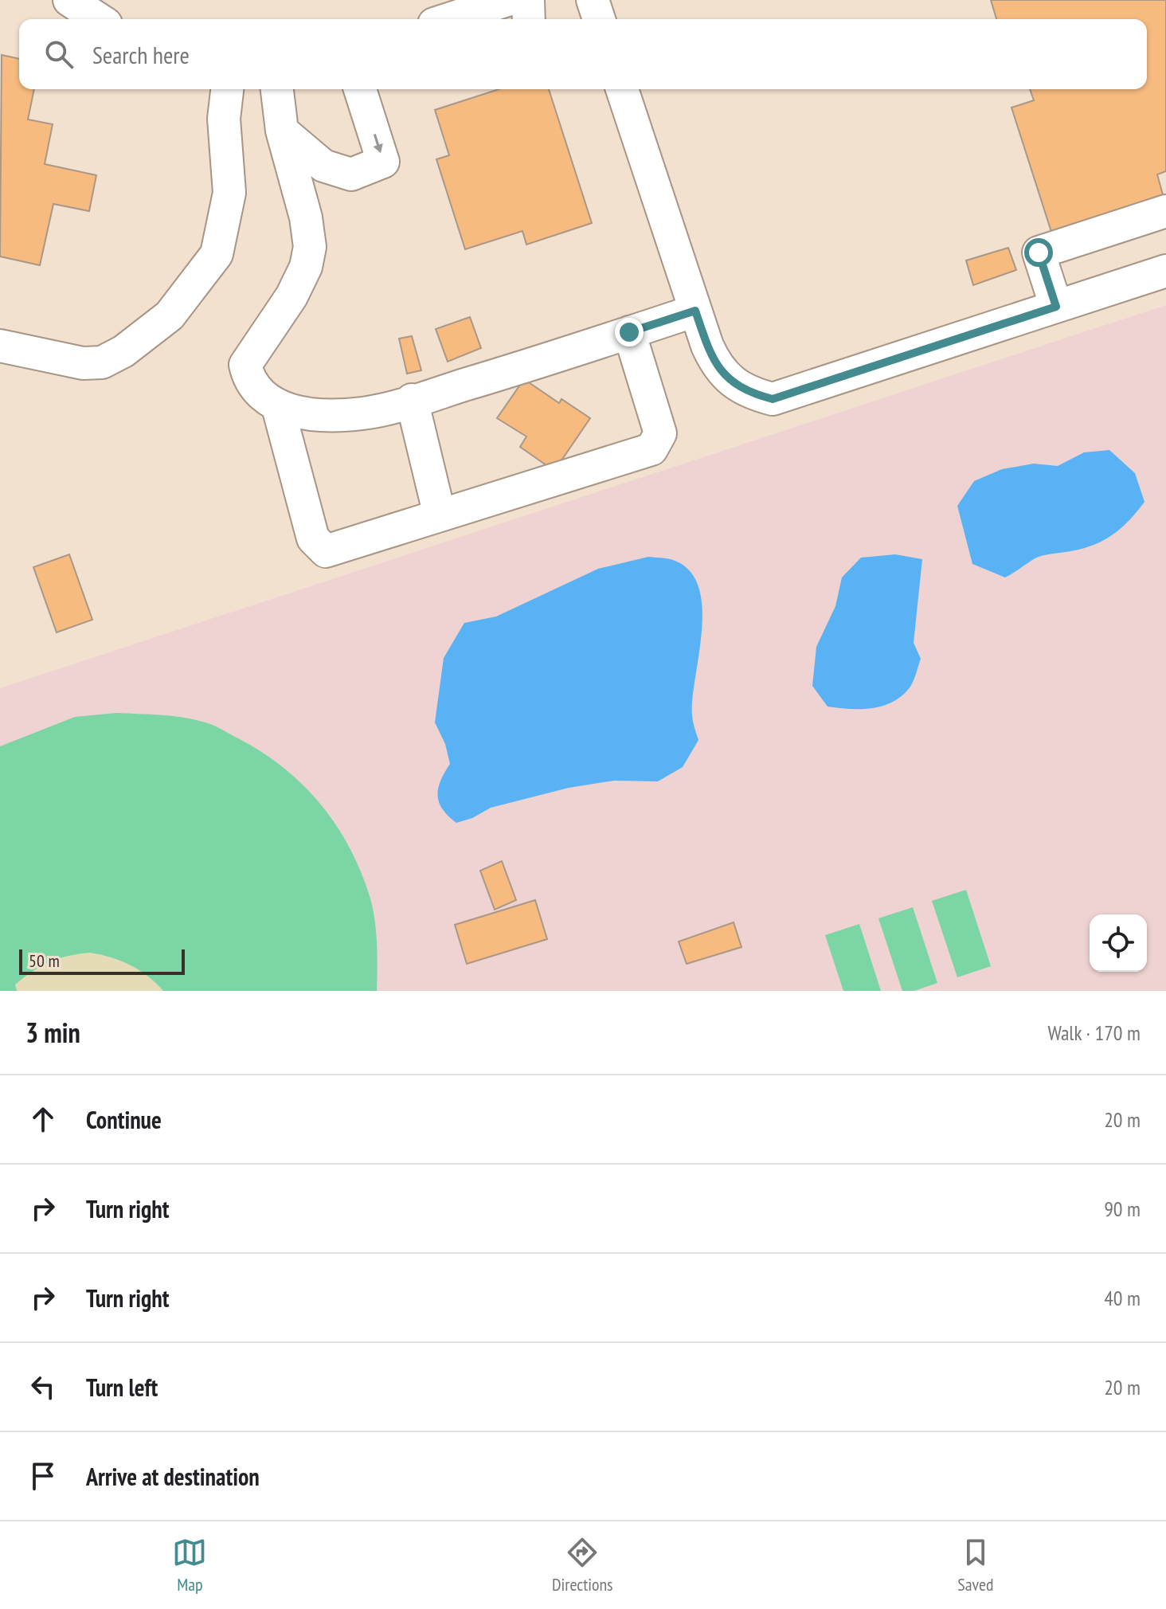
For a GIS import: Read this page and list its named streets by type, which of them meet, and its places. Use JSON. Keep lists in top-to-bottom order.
{
  "scale_bar": "50 m",
  "page": {
    "search": "Search here",
    "scale": "50 m",
    "heading": ["3 min", "Walk · 170 m"],
    "list": [
      ["Continue", "20 m"],
      ["Turn right", "90 m"],
      ["Turn right", "40 m"],
      ["Turn left", "20 m"],
      "Arrive at destination"
    ],
    "nav": ["Map", "Directions", "Saved"]
  }
}
